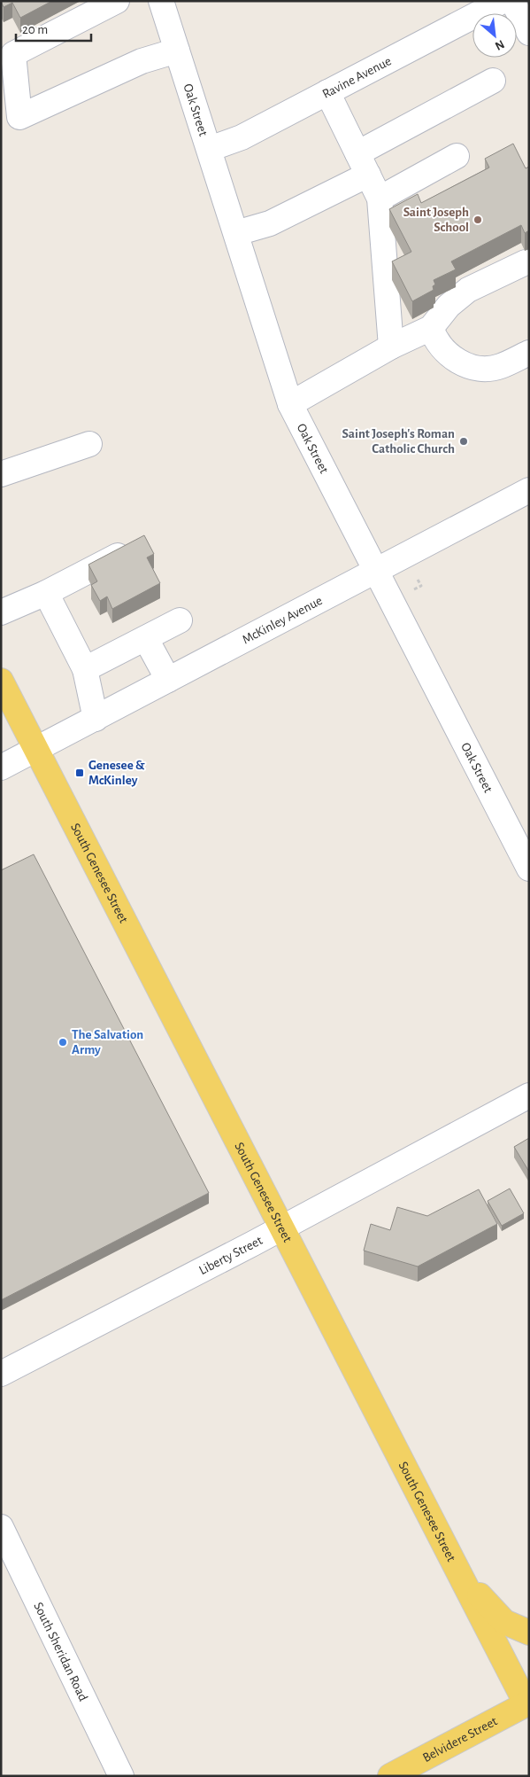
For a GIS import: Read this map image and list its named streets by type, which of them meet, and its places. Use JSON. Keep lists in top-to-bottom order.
{
  "streets": {
    "main road": ["South Genesee Street", "Belvidere Street"],
    "street": [
      "Ravine Avenue",
      "Oak Street",
      "McKinley Avenue",
      "Liberty Street",
      "South Sheridan Road"
    ]
  },
  "crossings": [
    ["Ravine Avenue", "Oak Street"],
    ["Oak Street", "McKinley Avenue"],
    ["McKinley Avenue", "South Genesee Street"],
    ["South Genesee Street", "Liberty Street"],
    ["South Genesee Street", "Belvidere Street"]
  ],
  "places": {
    "other": ["Saint Joseph School", "Saint Joseph's Roman Catholic Church", "The Salvation Army"],
    "transit": ["Genesee & McKinley"]
  },
  "scale_bar": "20 m",
  "north": "bottom right"
}
